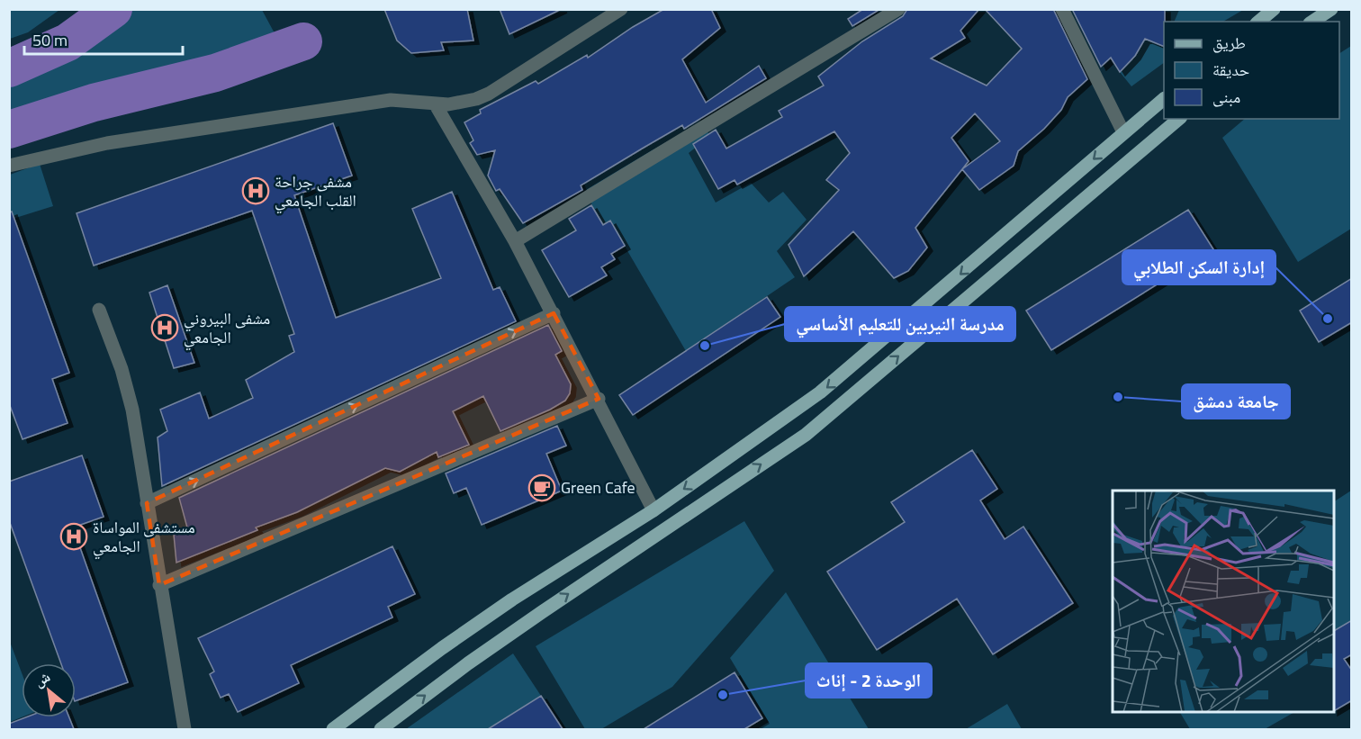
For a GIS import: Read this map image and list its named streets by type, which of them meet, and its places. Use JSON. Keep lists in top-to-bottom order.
{
  "places": {
    "hospital": ["مشفى جراحة القلب الجامعي", "مشفى البيروني الجامعي", "مستشفى المواساة الجامعي"],
    "other": [
      "إدارة السكن الطلابي",
      "مدرسة النيربين للتعليم الأساسي",
      "جامعة دمشق",
      "الوحدة 2 - إناث"
    ],
    "cafe": ["Green Cafe"]
  },
  "legend": ["طريق", "حديقة", "مبنى"],
  "scale_bar": "50 m",
  "north": "top left"
}
